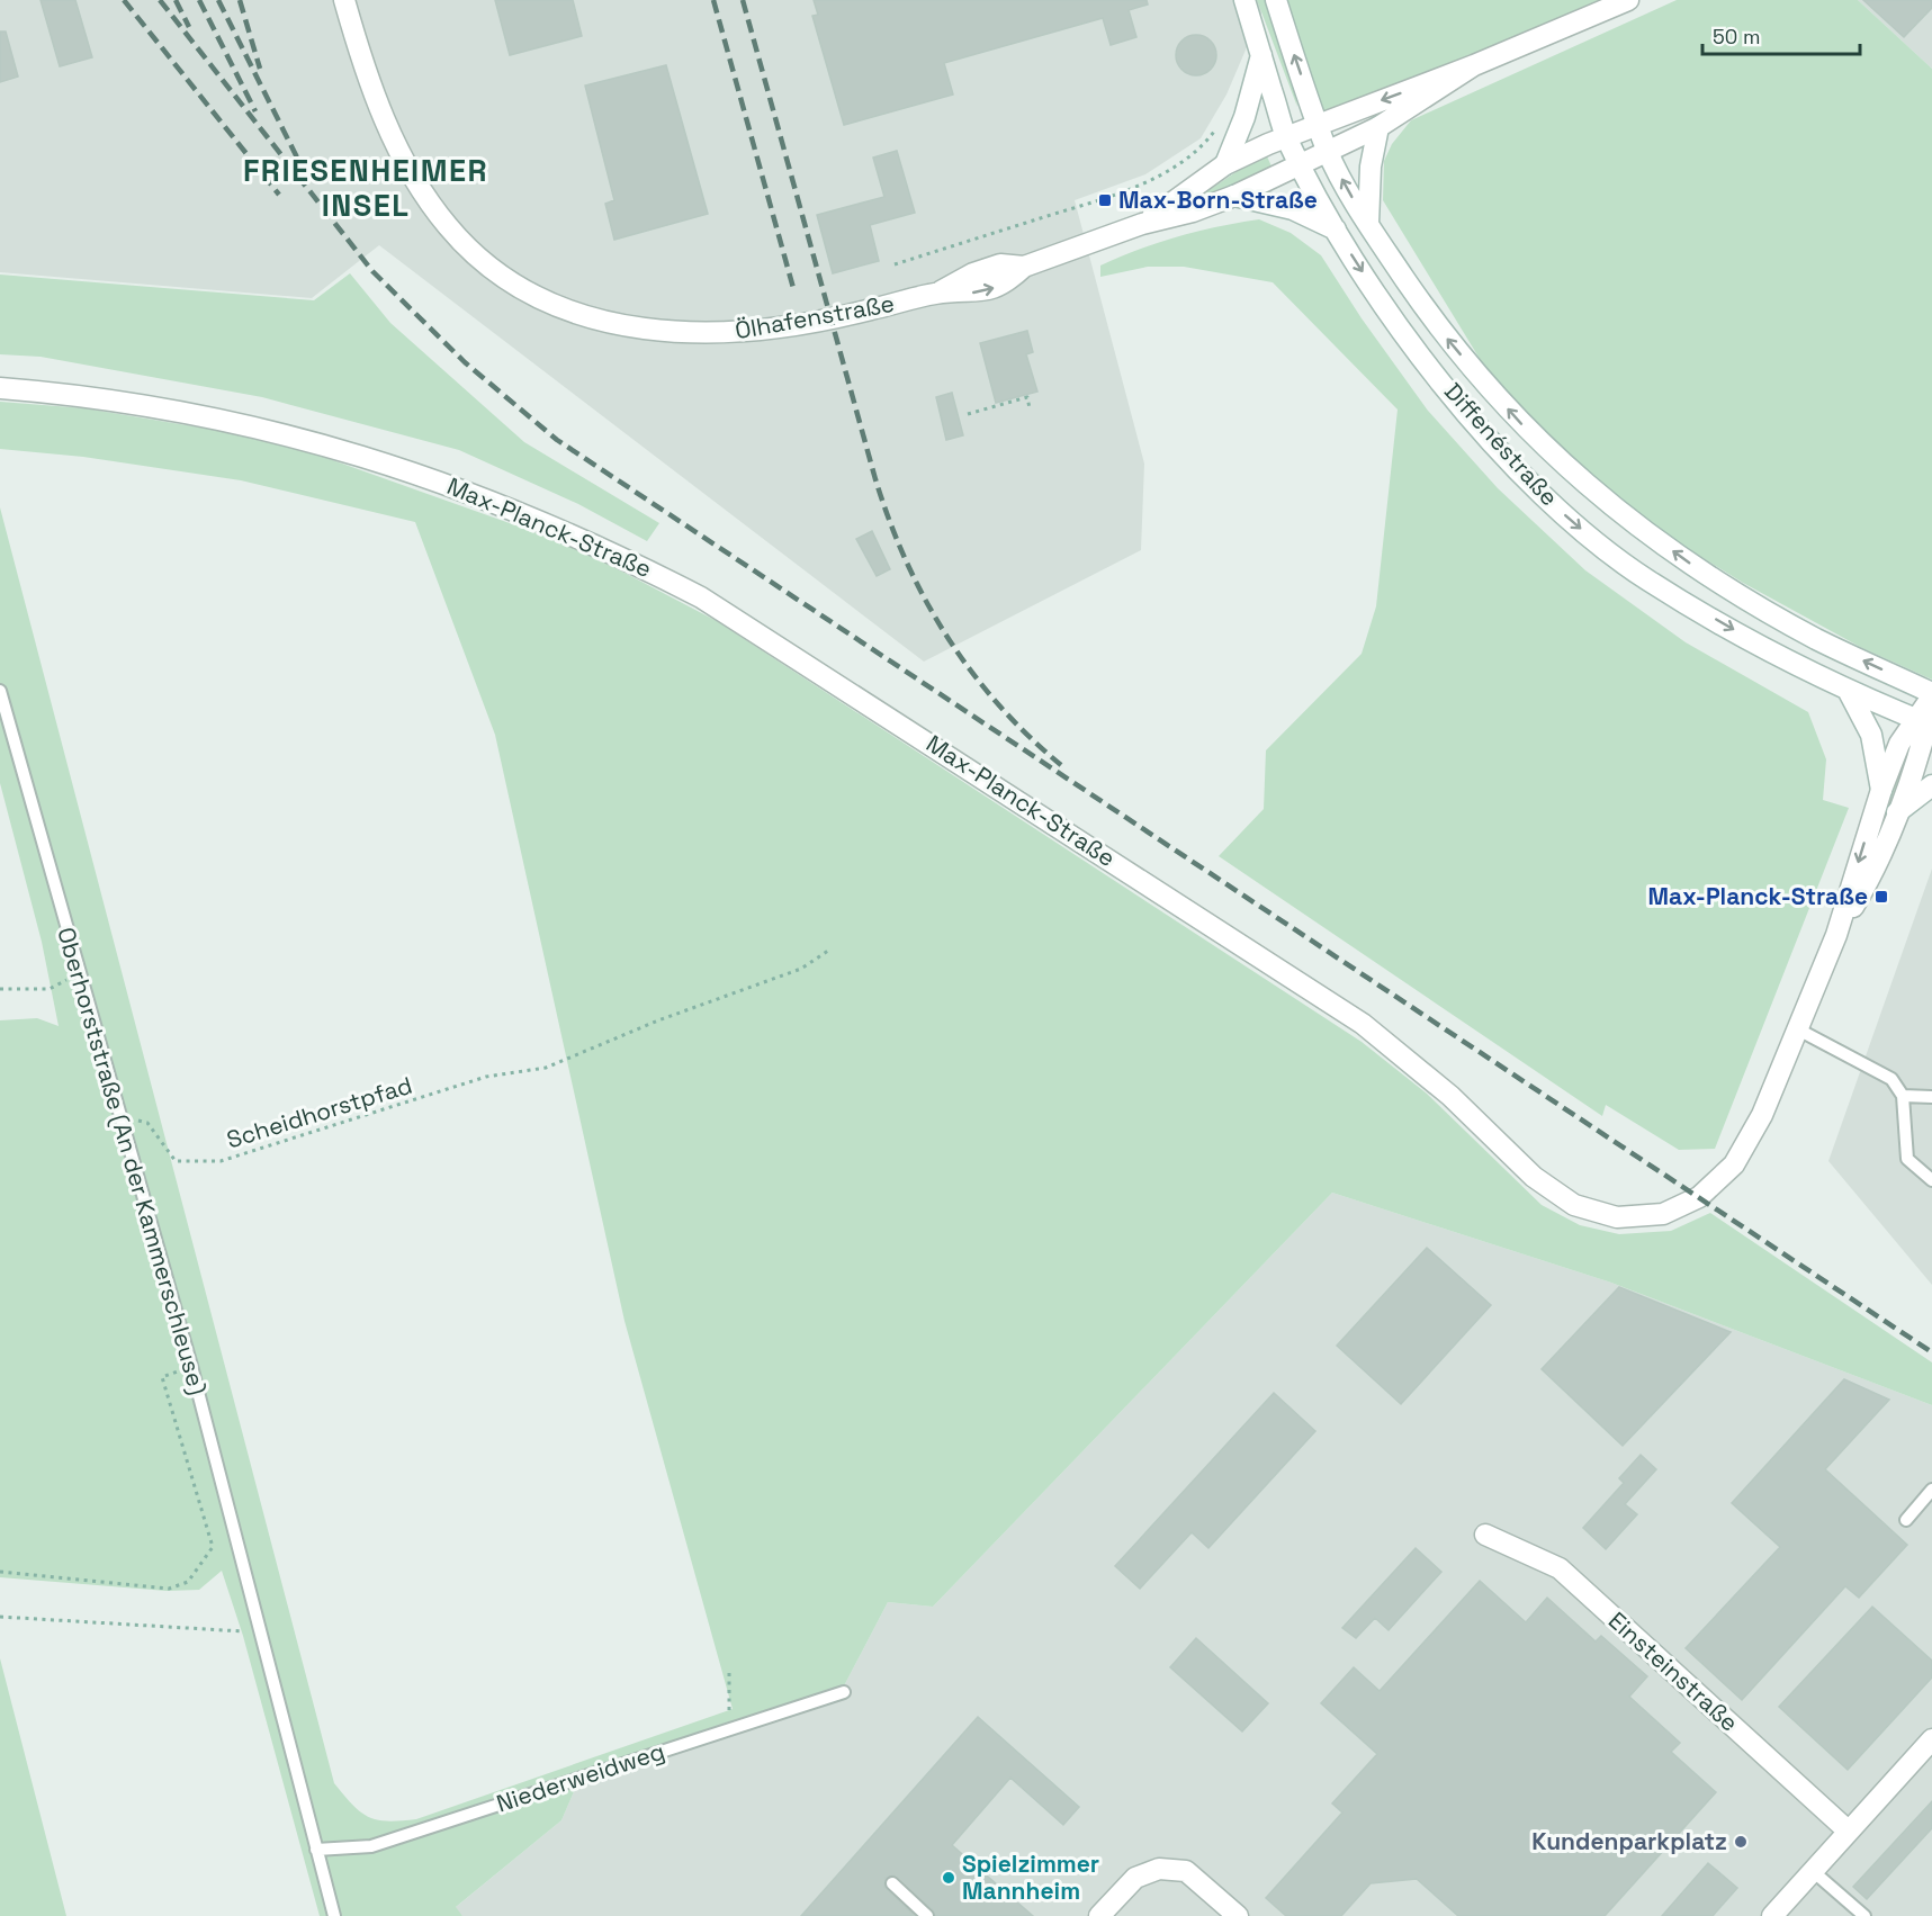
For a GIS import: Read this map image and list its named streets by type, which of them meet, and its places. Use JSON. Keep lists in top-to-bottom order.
{
  "streets": {
    "street": [
      "Ölhafenstraße",
      "Diffenéstraße",
      "Max-Planck-Straße",
      "Einsteinstraße"
    ],
    "lane": ["Oberhorststraße (An der Kammerschleuse)", "Niederweidweg"],
    "path": ["Scheidhorstpfad"]
  },
  "crossings": [
    ["Ölhafenstraße", "Diffenéstraße"],
    ["Diffenéstraße", "Max-Planck-Straße"],
    ["Scheidhorstpfad", "Oberhorststraße (An der Kammerschleuse)"],
    ["Oberhorststraße (An der Kammerschleuse)", "Niederweidweg"]
  ],
  "districts": ["FRIESENHEIMER INSEL"],
  "places": {
    "transit": ["Max-Born-Straße", "Max-Planck-Straße"],
    "other": ["Kundenparkplatz", "Spielzimmer Mannheim"]
  },
  "scale_bar": "50 m"
}
